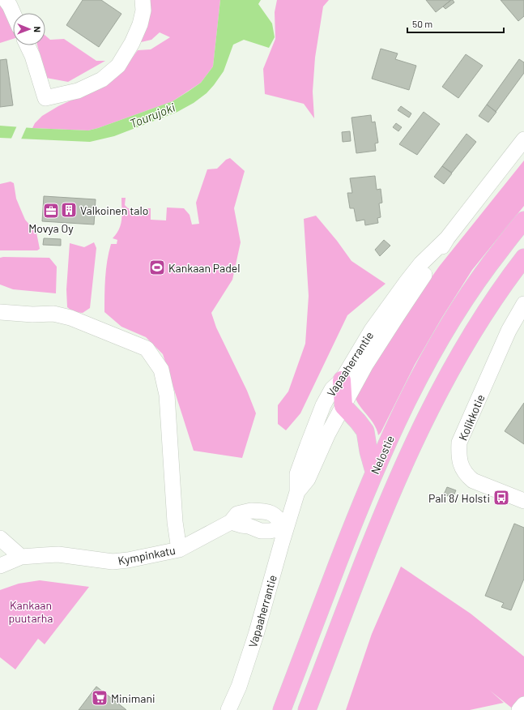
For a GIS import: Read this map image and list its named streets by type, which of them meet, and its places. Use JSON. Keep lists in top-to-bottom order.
{
  "streets": {
    "highway": ["Nelostie"],
    "street": ["Vapaaherrantie", "Kolikkotie", "Kympinkatu"]
  },
  "crossings": [
    ["Vapaaherrantie", "Kympinkatu"]
  ],
  "water": ["Tourujoki"],
  "parks": ["Kankaan puutarha"],
  "places": {
    "building": ["Valkoinen talo"],
    "office": ["Movya Oy"],
    "sports": ["Kankaan Padel"],
    "bus stop": ["Pali 8/ Holsti"],
    "supermarket": ["Minimani"]
  },
  "scale_bar": "50 m",
  "north": "right"
}
